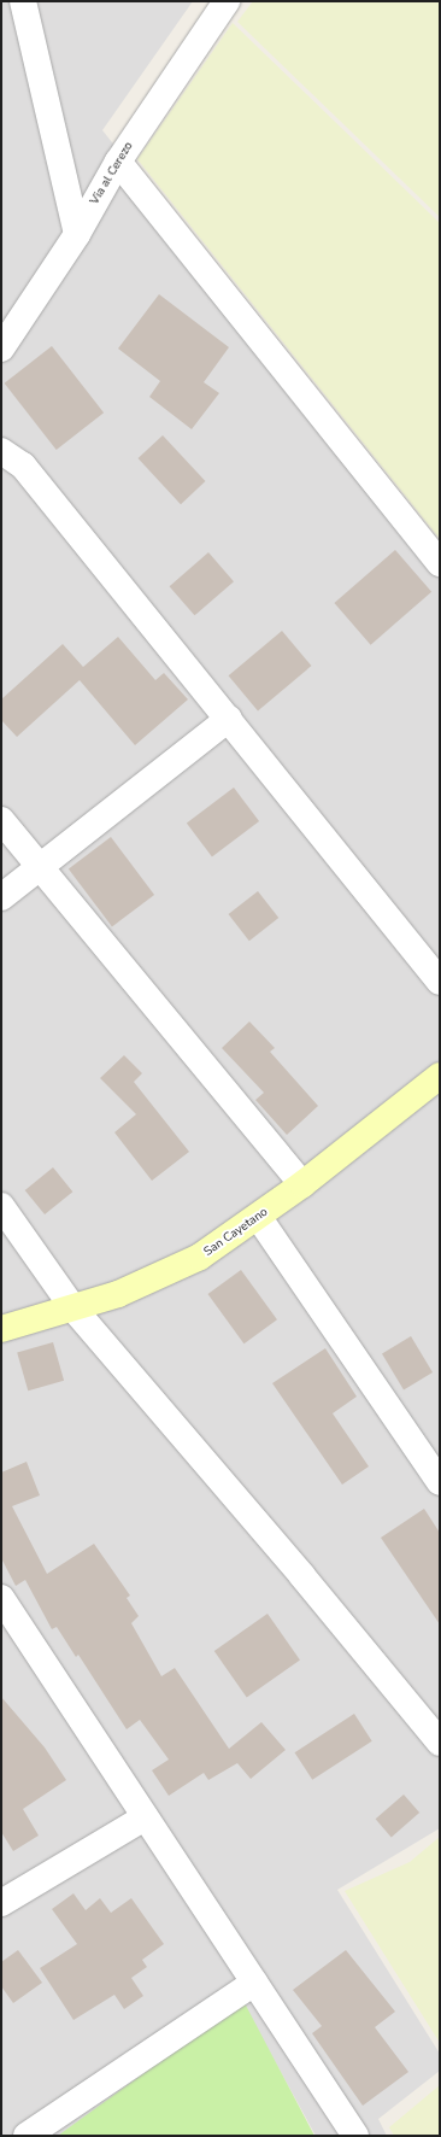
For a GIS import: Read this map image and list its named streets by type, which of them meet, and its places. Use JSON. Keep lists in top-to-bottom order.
{
  "streets": {
    "main road": ["San Cayetano"],
    "street": ["Via al Cerezo"]
  }
}
